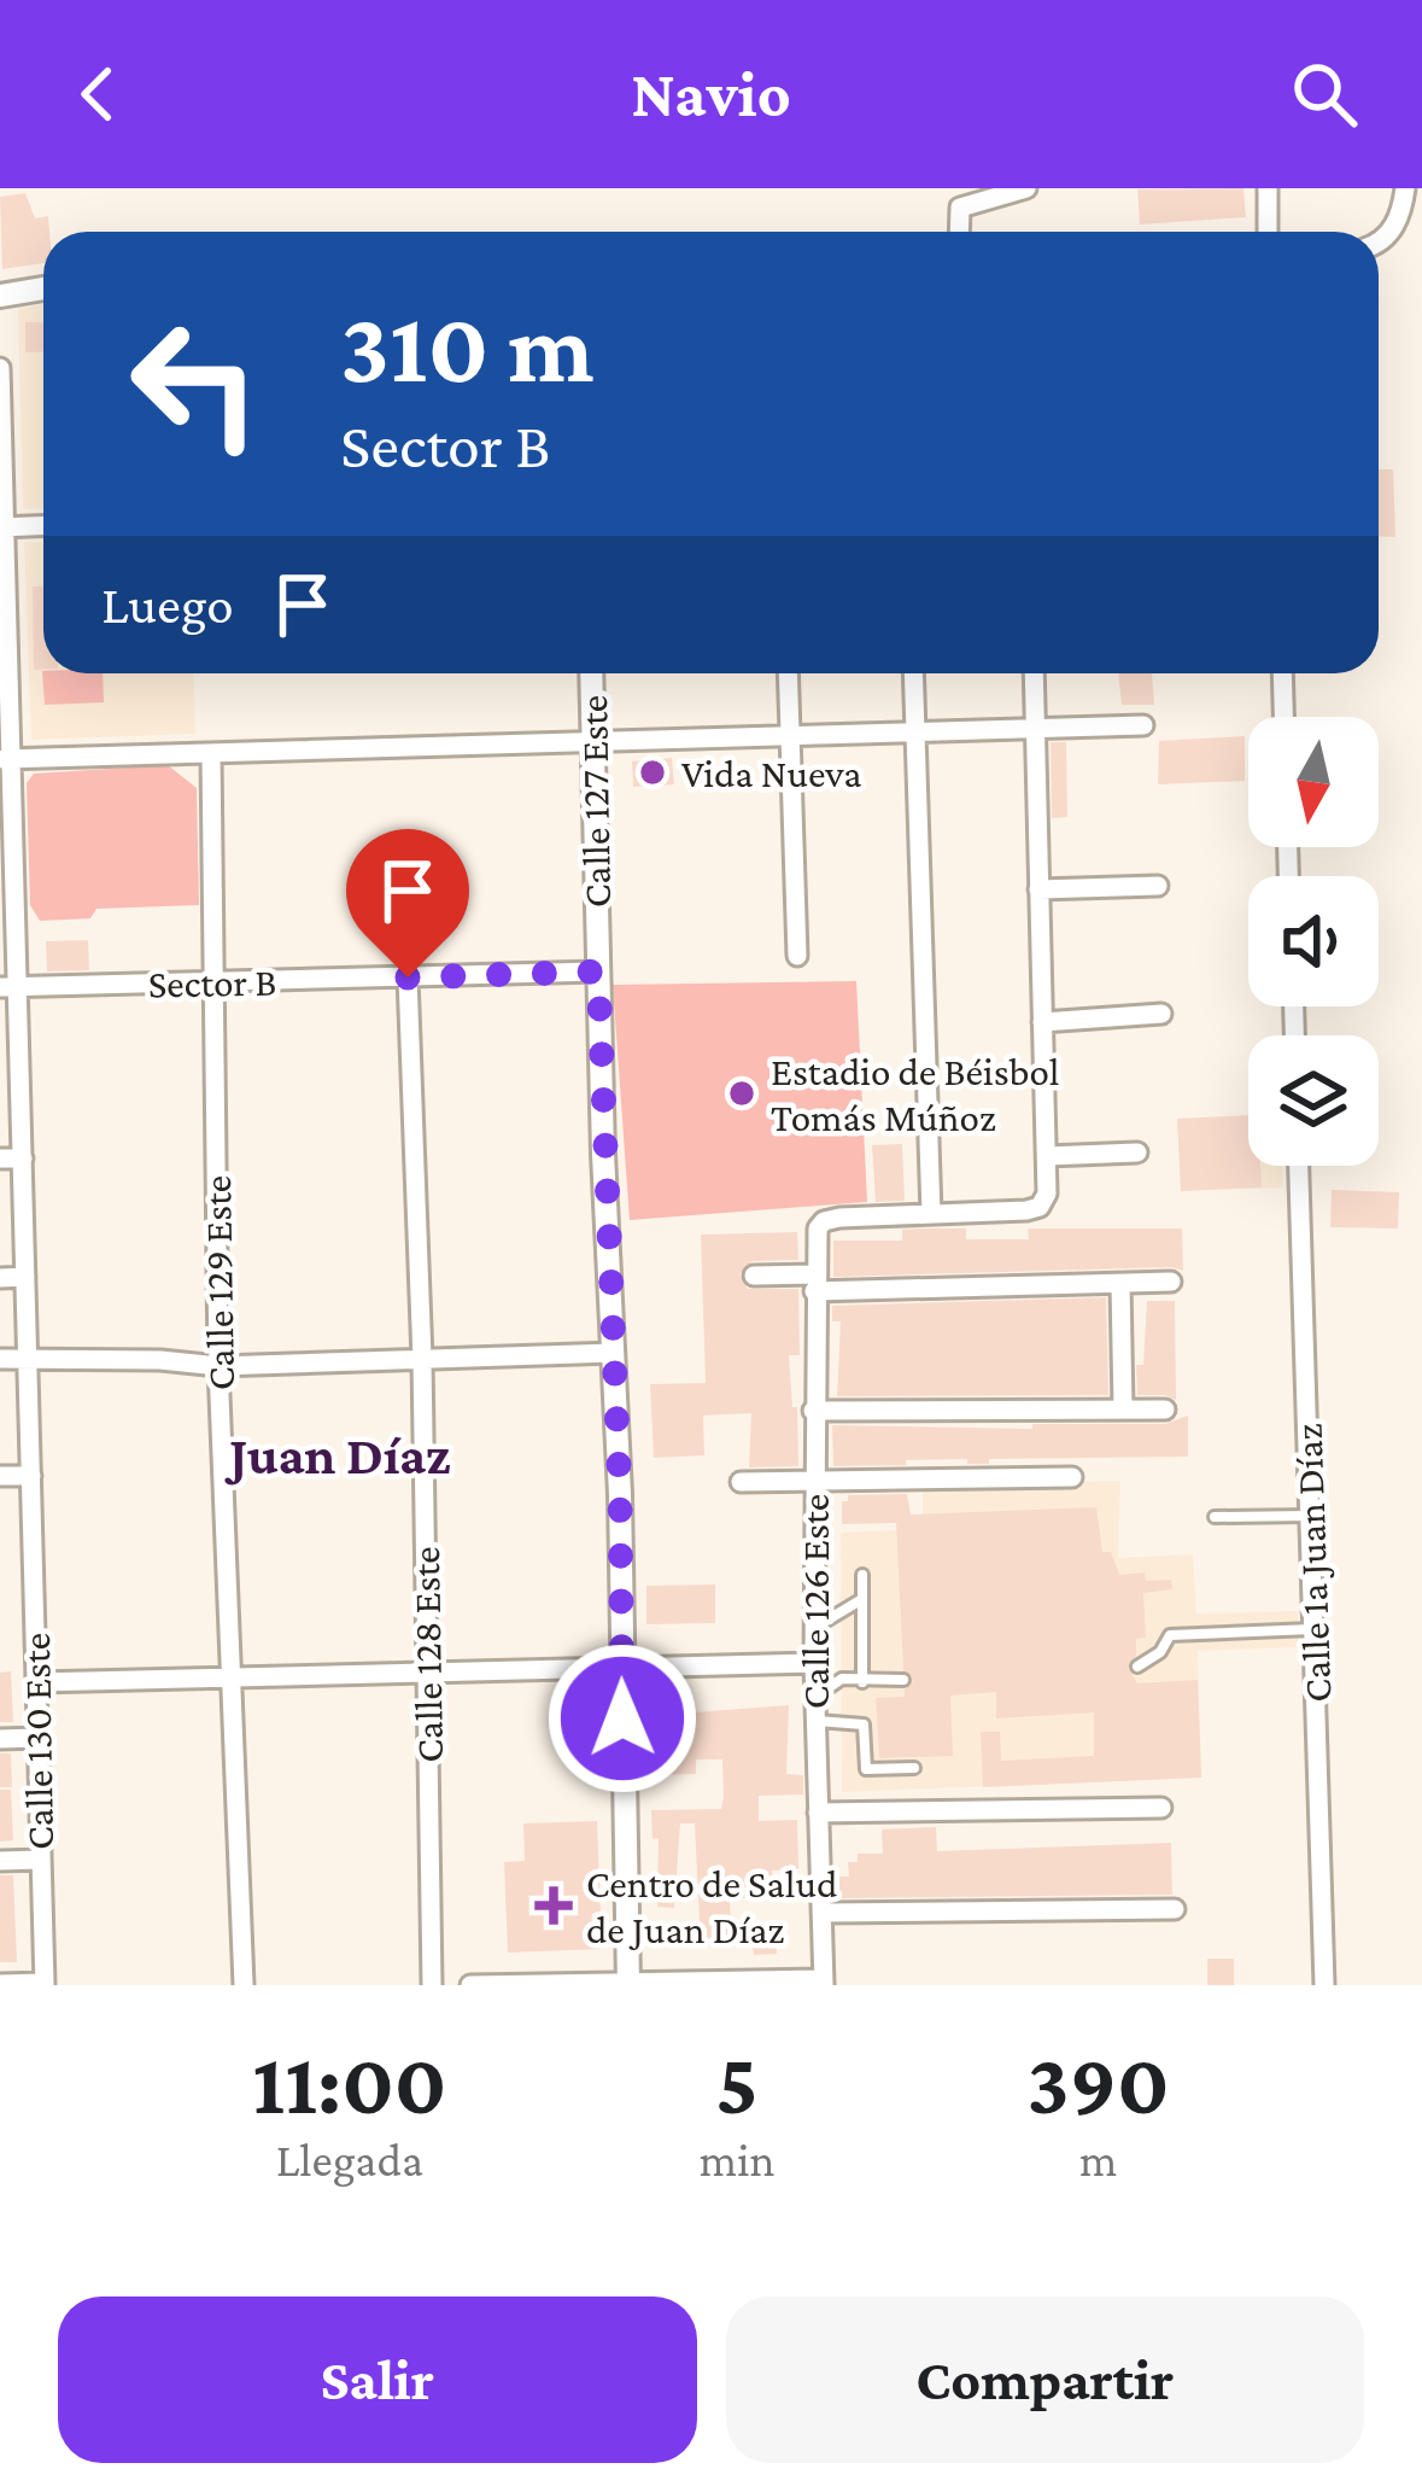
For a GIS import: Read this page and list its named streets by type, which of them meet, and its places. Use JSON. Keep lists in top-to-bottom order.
{
  "streets": {
    "street": [
      "Calle 127 Este",
      "Sector B",
      "Calle 129 Este",
      "Calle 1a Juan Díaz",
      "Calle 126 Este",
      "Calle 128 Este",
      "Calle 130 Este"
    ]
  },
  "crossings": [
    ["Calle 127 Este", "Sector B"],
    ["Sector B", "Calle 129 Este"],
    ["Sector B", "Calle 128 Este"],
    ["Sector B", "Calle 130 Este"]
  ],
  "districts": ["Juan Díaz"],
  "places": {
    "other": ["Vida Nueva", "Estadio de Béisbol Tomás Múñoz"],
    "health": ["Centro de Salud de Juan Díaz"]
  },
  "north": "bottom",
  "page": {
    "header": "Navio",
    "turn": ["310 m", "Sector B"],
    "then": "Luego",
    "eta": [
      "11:00",
      "Llegada",
      "5",
      "min",
      "390",
      "m"
    ],
    "buttons": ["Salir", "Compartir"]
  }
}
